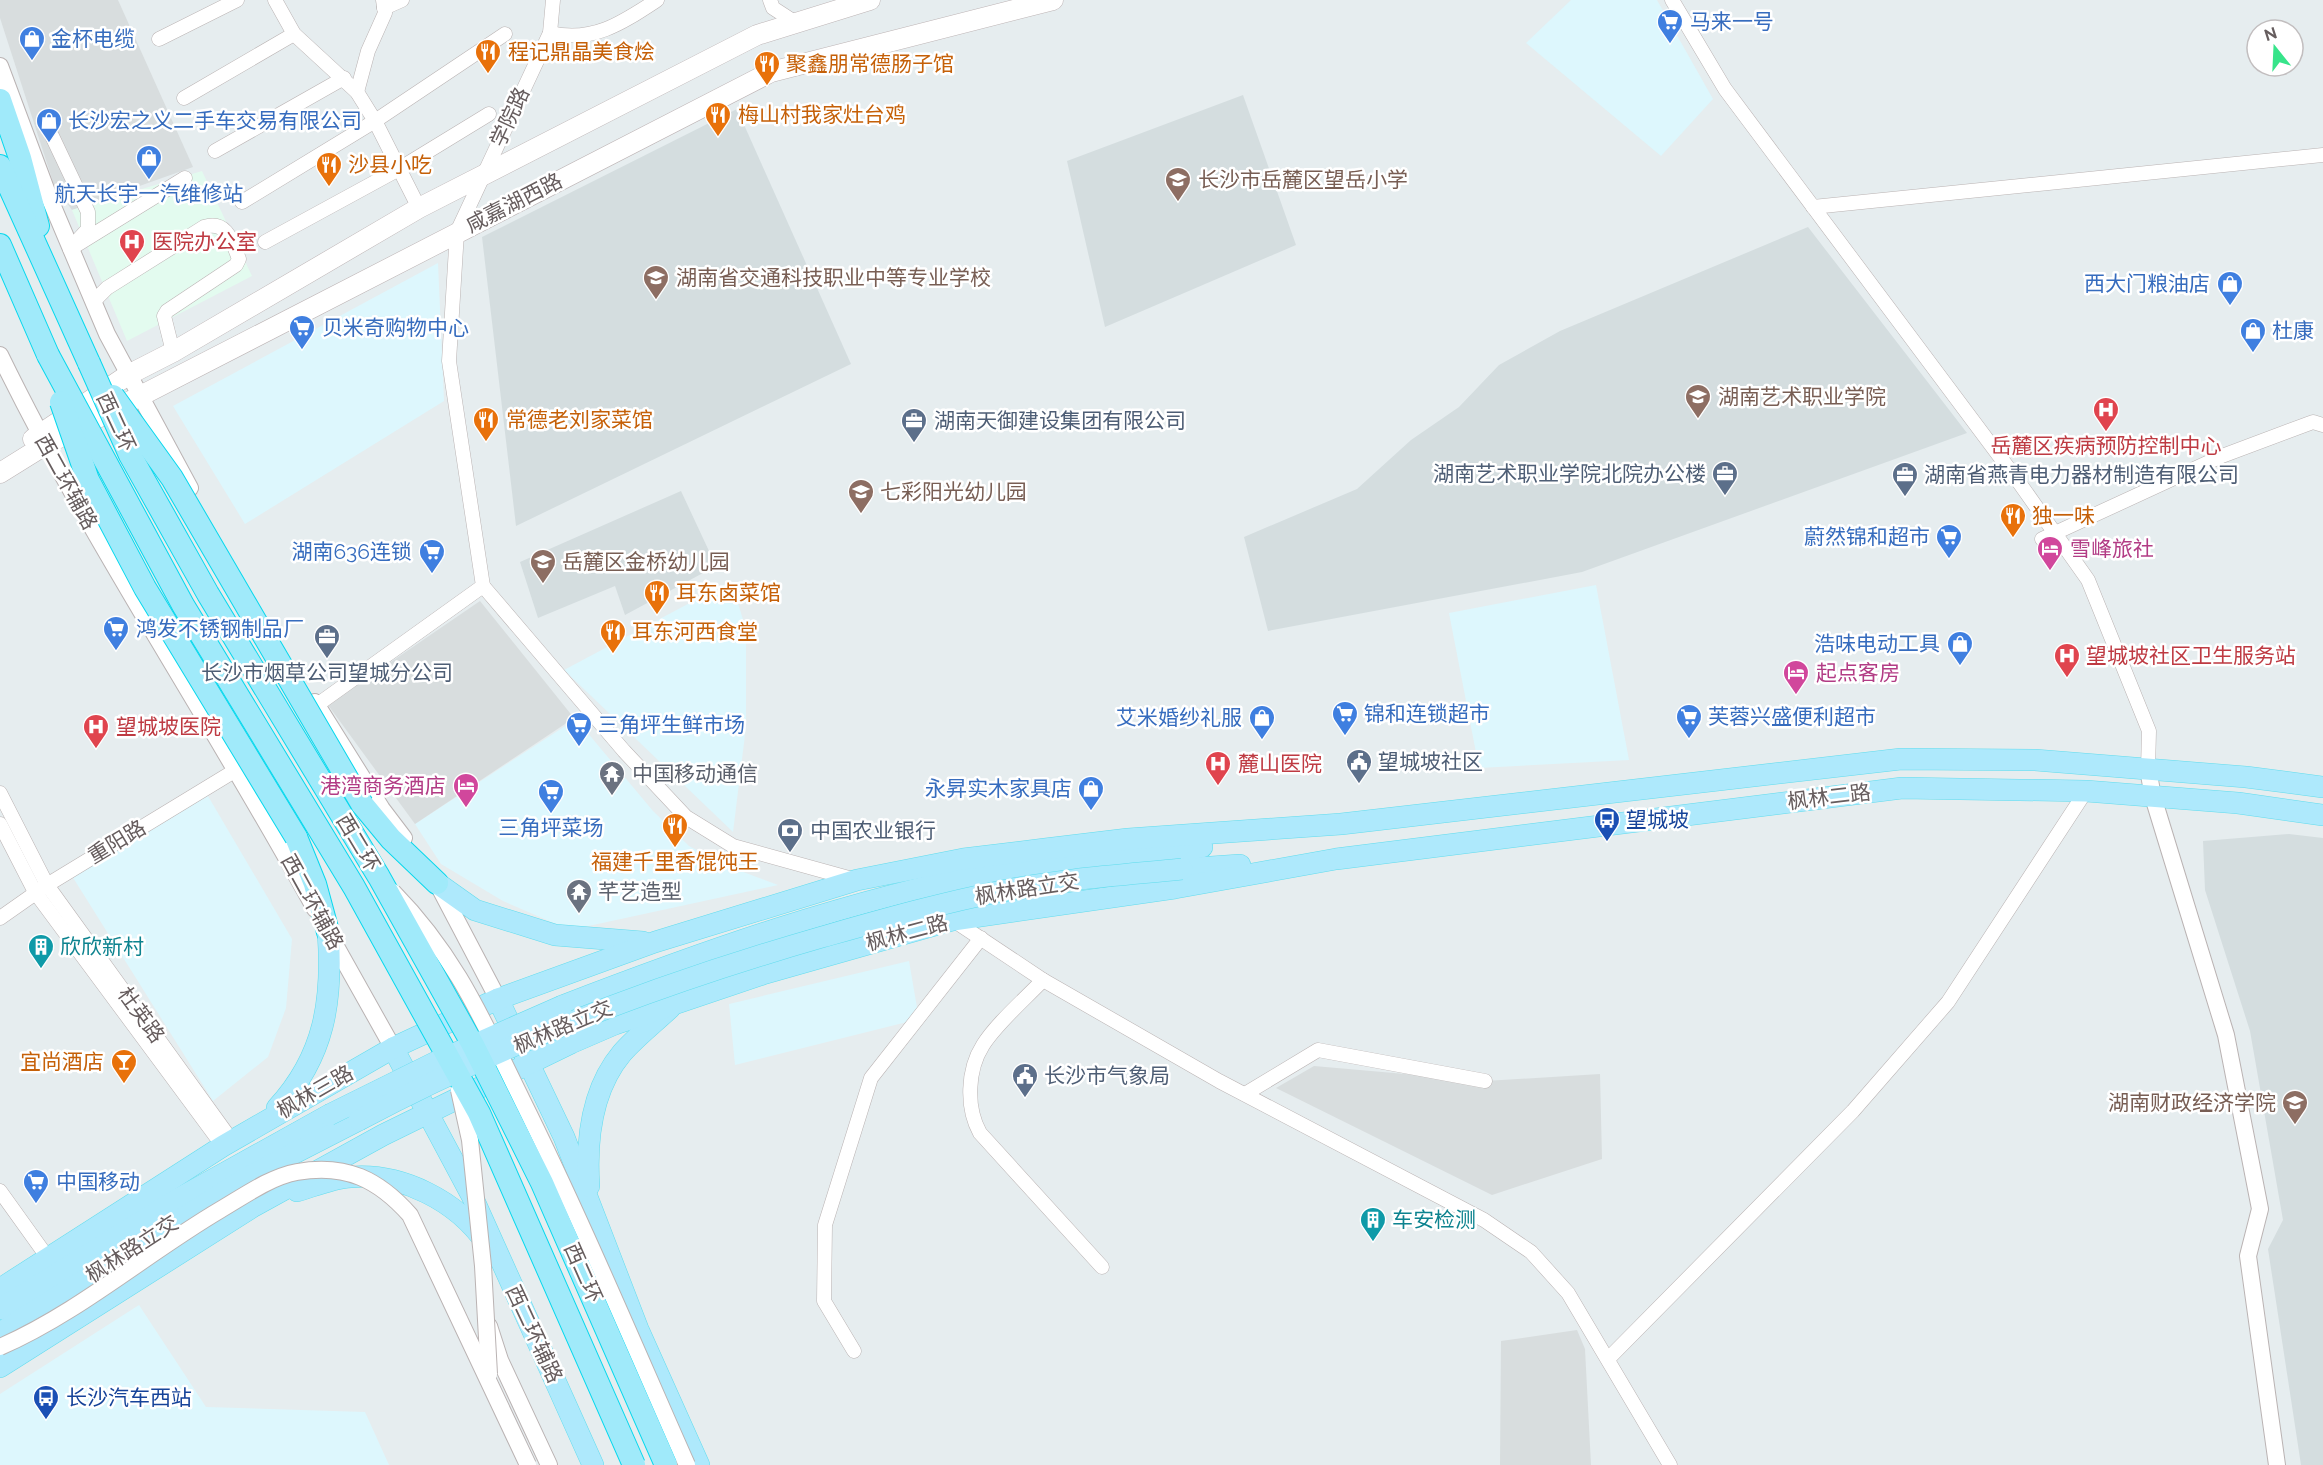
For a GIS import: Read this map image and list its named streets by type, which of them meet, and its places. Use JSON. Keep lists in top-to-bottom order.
{
  "streets": {
    "highway": ["西二环"],
    "main road": [
      "咸嘉湖西路",
      "西二环辅路",
      "枫林二路",
      "枫林路立交",
      "枫林三路"
    ],
    "street": ["学院路", "重阳路", "杜英路"]
  },
  "crossings": [
    ["学院路", "咸嘉湖西路"],
    ["咸嘉湖西路", "西二环辅路"],
    ["西二环辅路", "重阳路"],
    ["西二环辅路", "枫林三路"],
    ["枫林二路", "枫林路立交"],
    ["枫林二路", "枫林三路"],
    ["重阳路", "杜英路"],
    ["杜英路", "枫林三路"]
  ],
  "places": {
    "supermarket": [
      "马来一号",
      "贝米奇购物中心",
      "蔚然锦和超市",
      "湖南636连锁",
      "鸿发不锈钢制品厂",
      "锦和连锁超市",
      "芙蓉兴盛便利超市",
      "三角坪生鲜市场",
      "三角坪菜场",
      "中国移动"
    ],
    "shop": [
      "金杯电缆",
      "长沙宏之义二手车交易有限公司",
      "航天长宇一汽维修站",
      "西大门粮油店",
      "杜康",
      "浩味电动工具",
      "艾米婚纱礼服",
      "永昇实木家具店"
    ],
    "restaurant": [
      "程记鼎晶美食烩",
      "聚鑫朋常德肠子馆",
      "梅山村我家灶台鸡",
      "沙县小吃",
      "常德老刘家菜馆",
      "独一味",
      "耳东卤菜馆",
      "耳东河西食堂",
      "福建千里香馄饨王"
    ],
    "school or university": [
      "长沙市岳麓区望岳小学",
      "湖南省交通科技职业中等专业学校",
      "湖南艺术职业学院",
      "七彩阳光幼儿园",
      "岳麓区金桥幼儿园",
      "湖南财政经济学院"
    ],
    "hospital": [
      "医院办公室",
      "岳麓区疾病预防控制中心",
      "望城坡社区卫生服务站",
      "望城坡医院",
      "麓山医院"
    ],
    "office": [
      "湖南天御建设集团有限公司",
      "湖南艺术职业学院北院办公楼",
      "湖南省燕青电力器材制造有限公司",
      "长沙市烟草公司望城分公司"
    ],
    "hotel": ["雪峰旅社", "起点客房", "港湾商务酒店"],
    "public building": ["望城坡社区", "长沙市气象局"],
    "temple": ["中国移动通信", "芊艺造型"],
    "bus stop": ["望城坡", "长沙汽车西站"],
    "bank": ["中国农业银行"],
    "building": ["欣欣新村", "车安检测"],
    "bar": ["宜尚酒店"]
  },
  "north": "top"
}
